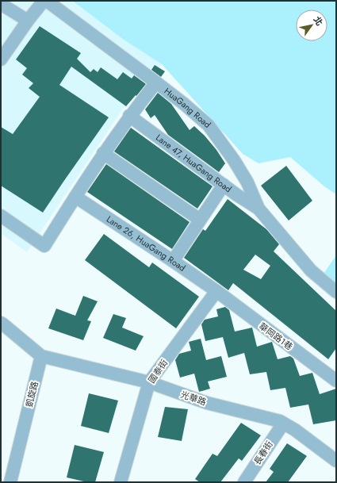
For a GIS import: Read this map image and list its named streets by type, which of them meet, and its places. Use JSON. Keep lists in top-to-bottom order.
{
  "streets": {
    "street": [
      "HuaGang Road",
      "Lane 47, HuaGang Road",
      "Lane 26, HuaGang Road",
      "華岡路1巷",
      "國泰街",
      "凱旋路",
      "光華路",
      "長春街"
    ]
  },
  "crossings": [
    ["HuaGang Road", "Lane 47, HuaGang Road"],
    ["HuaGang Road", "Lane 26, HuaGang Road"],
    ["Lane 26, HuaGang Road", "華岡路1巷"],
    ["Lane 26, HuaGang Road", "國泰街"],
    ["華岡路1巷", "國泰街"],
    ["國泰街", "光華路"],
    ["凱旋路", "光華路"],
    ["光華路", "長春街"]
  ],
  "north": "top right"
}
